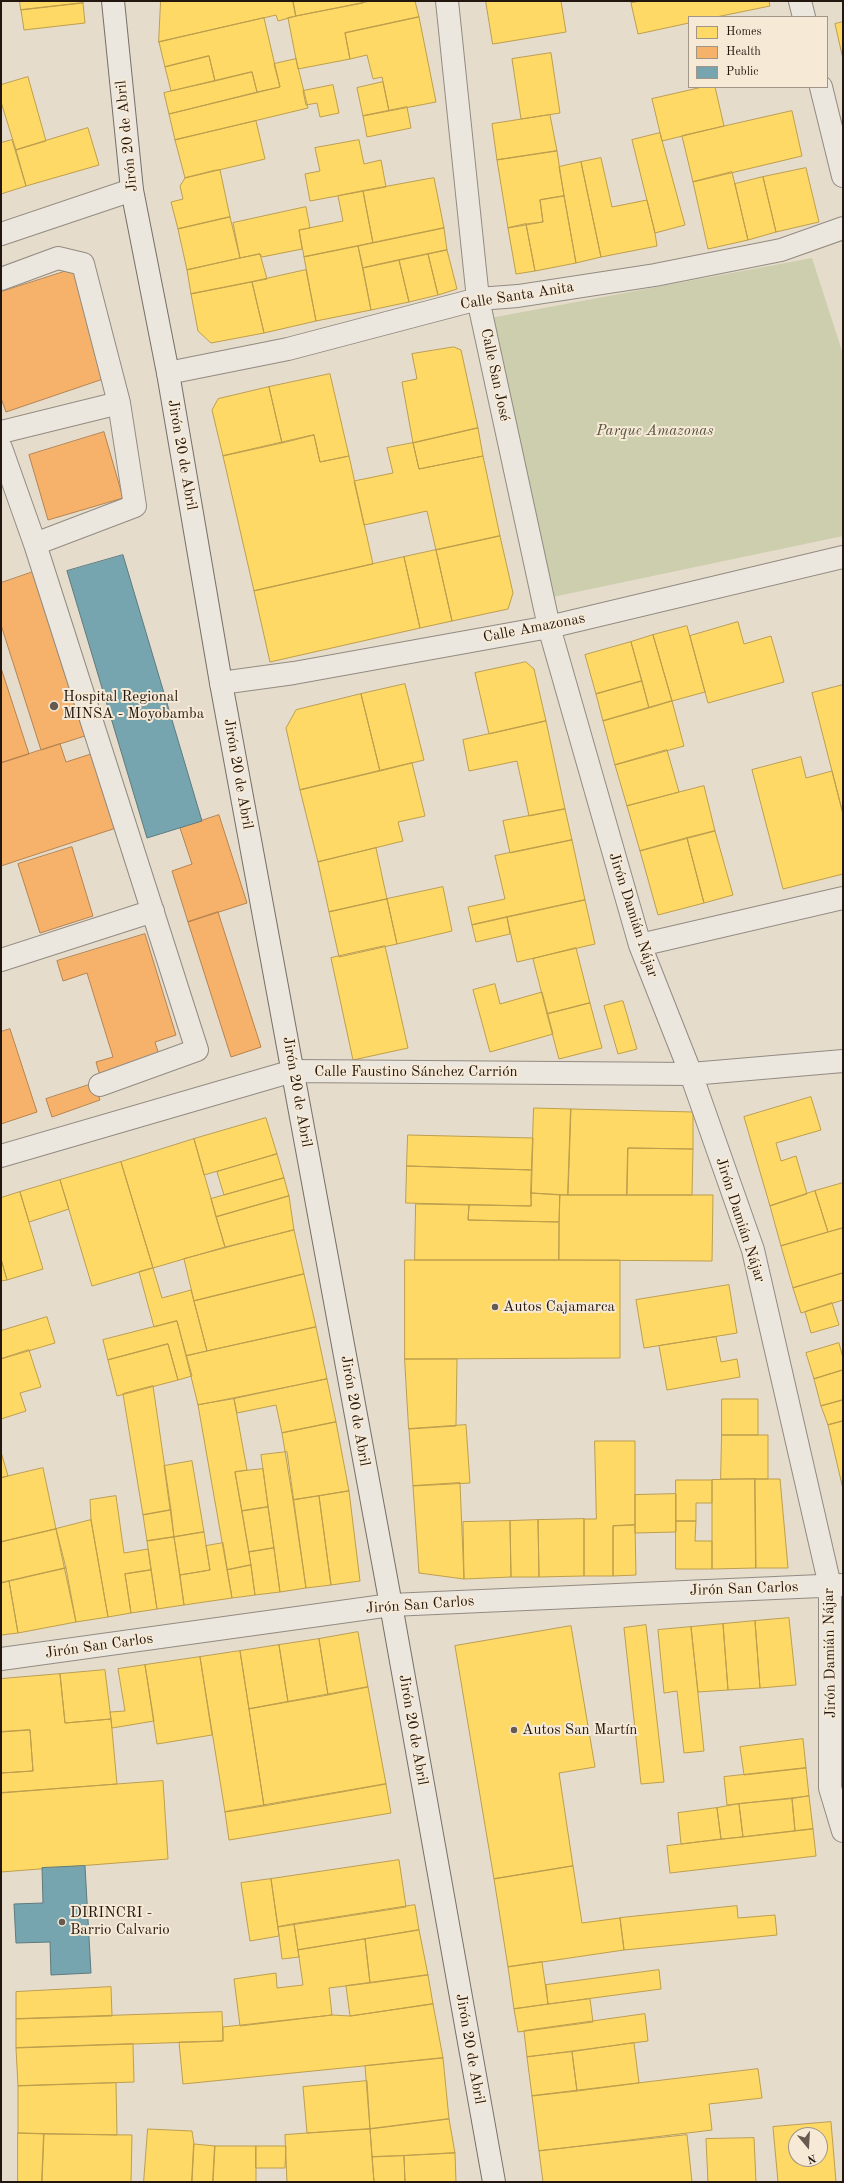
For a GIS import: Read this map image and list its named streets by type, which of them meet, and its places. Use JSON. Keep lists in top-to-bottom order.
{
  "streets": {
    "street": [
      "Jirón 20 de Abril",
      "Calle Santa Anita",
      "Calle San José",
      "Calle Amazonas",
      "Jirón Damián Nájar",
      "Calle Faustino Sánchez Carrión",
      "Jirón San Carlos"
    ]
  },
  "crossings": [
    ["Jirón 20 de Abril", "Calle Santa Anita"],
    ["Jirón 20 de Abril", "Calle Amazonas"],
    ["Jirón 20 de Abril", "Calle Faustino Sánchez Carrión"],
    ["Jirón 20 de Abril", "Jirón San Carlos"],
    ["Calle Santa Anita", "Calle San José"],
    ["Calle San José", "Calle Amazonas"],
    ["Calle San José", "Jirón Damián Nájar"],
    ["Calle Amazonas", "Jirón Damián Nájar"],
    ["Jirón Damián Nájar", "Calle Faustino Sánchez Carrión"],
    ["Jirón Damián Nájar", "Jirón San Carlos"]
  ],
  "parks": ["Parque Amazonas"],
  "places": [
    "Hospital Regional MINSA - Moyobamba",
    "Autos Cajamarca",
    "Autos San Martín",
    "DIRINCRI - Barrio Calvario"
  ],
  "legend": ["Homes", "Health", "Public"],
  "north": "bottom"
}
